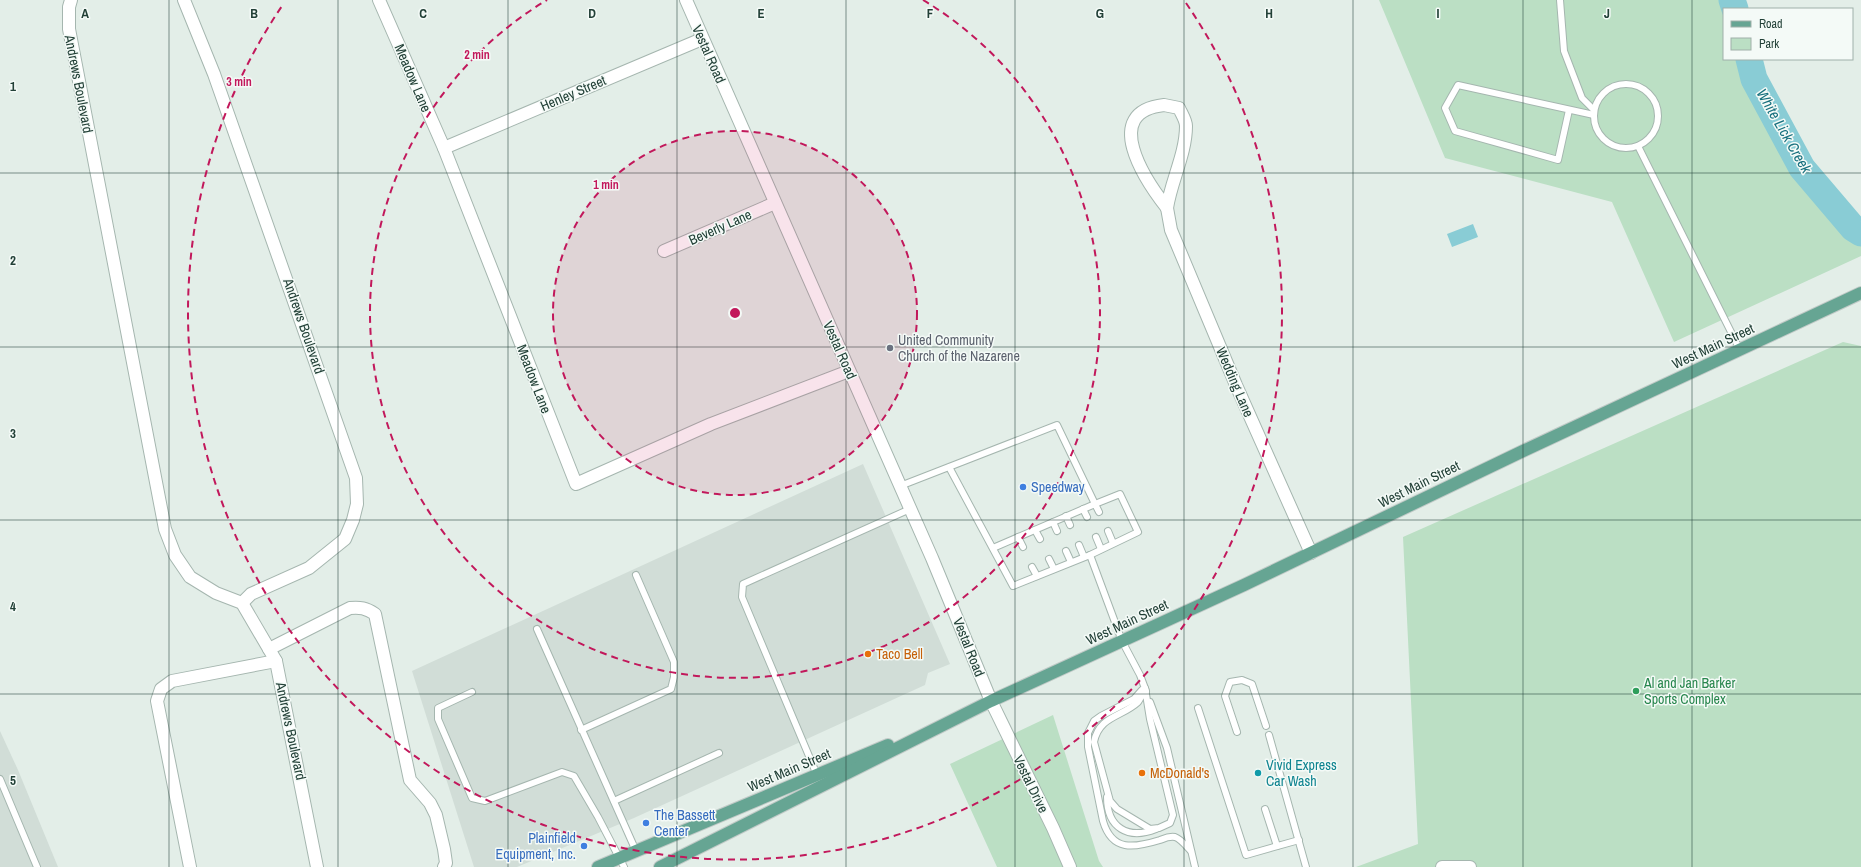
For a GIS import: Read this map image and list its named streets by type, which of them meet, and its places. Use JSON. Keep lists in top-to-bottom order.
{
  "streets": {
    "main road": ["West Main Street"],
    "street": [
      "Vestal Road",
      "Meadow Lane",
      "Andrews Boulevard",
      "Henley Street",
      "Beverly Lane",
      "Wedding Lane",
      "Vestal Drive"
    ]
  },
  "crossings": [
    ["Vestal Road", "Meadow Lane"],
    ["Vestal Road", "Henley Street"],
    ["Vestal Road", "Beverly Lane"],
    ["Vestal Road", "West Main Street"],
    ["Vestal Road", "Vestal Drive"],
    ["Meadow Lane", "Henley Street"],
    ["West Main Street", "Wedding Lane"],
    ["West Main Street", "Vestal Drive"]
  ],
  "water": ["White Lick Creek"],
  "places": [
    "United Community Church of the Nazarene",
    "Speedway",
    "Taco Bell",
    "Al and Jan Barker Sports Complex",
    "McDonald's",
    "Vivid Express Car Wash",
    "The Bassett Center",
    "Plainfield Equipment, Inc."
  ],
  "legend": ["Road", "Park"],
  "grid": {
    "columns": [
      "A",
      "B",
      "C",
      "D",
      "E",
      "F",
      "G",
      "H",
      "I",
      "J"
    ],
    "rows": [
      "1",
      "2",
      "3",
      "4",
      "5"
    ]
  },
  "rings": ["2 min", "3 min", "1 min"]
}
